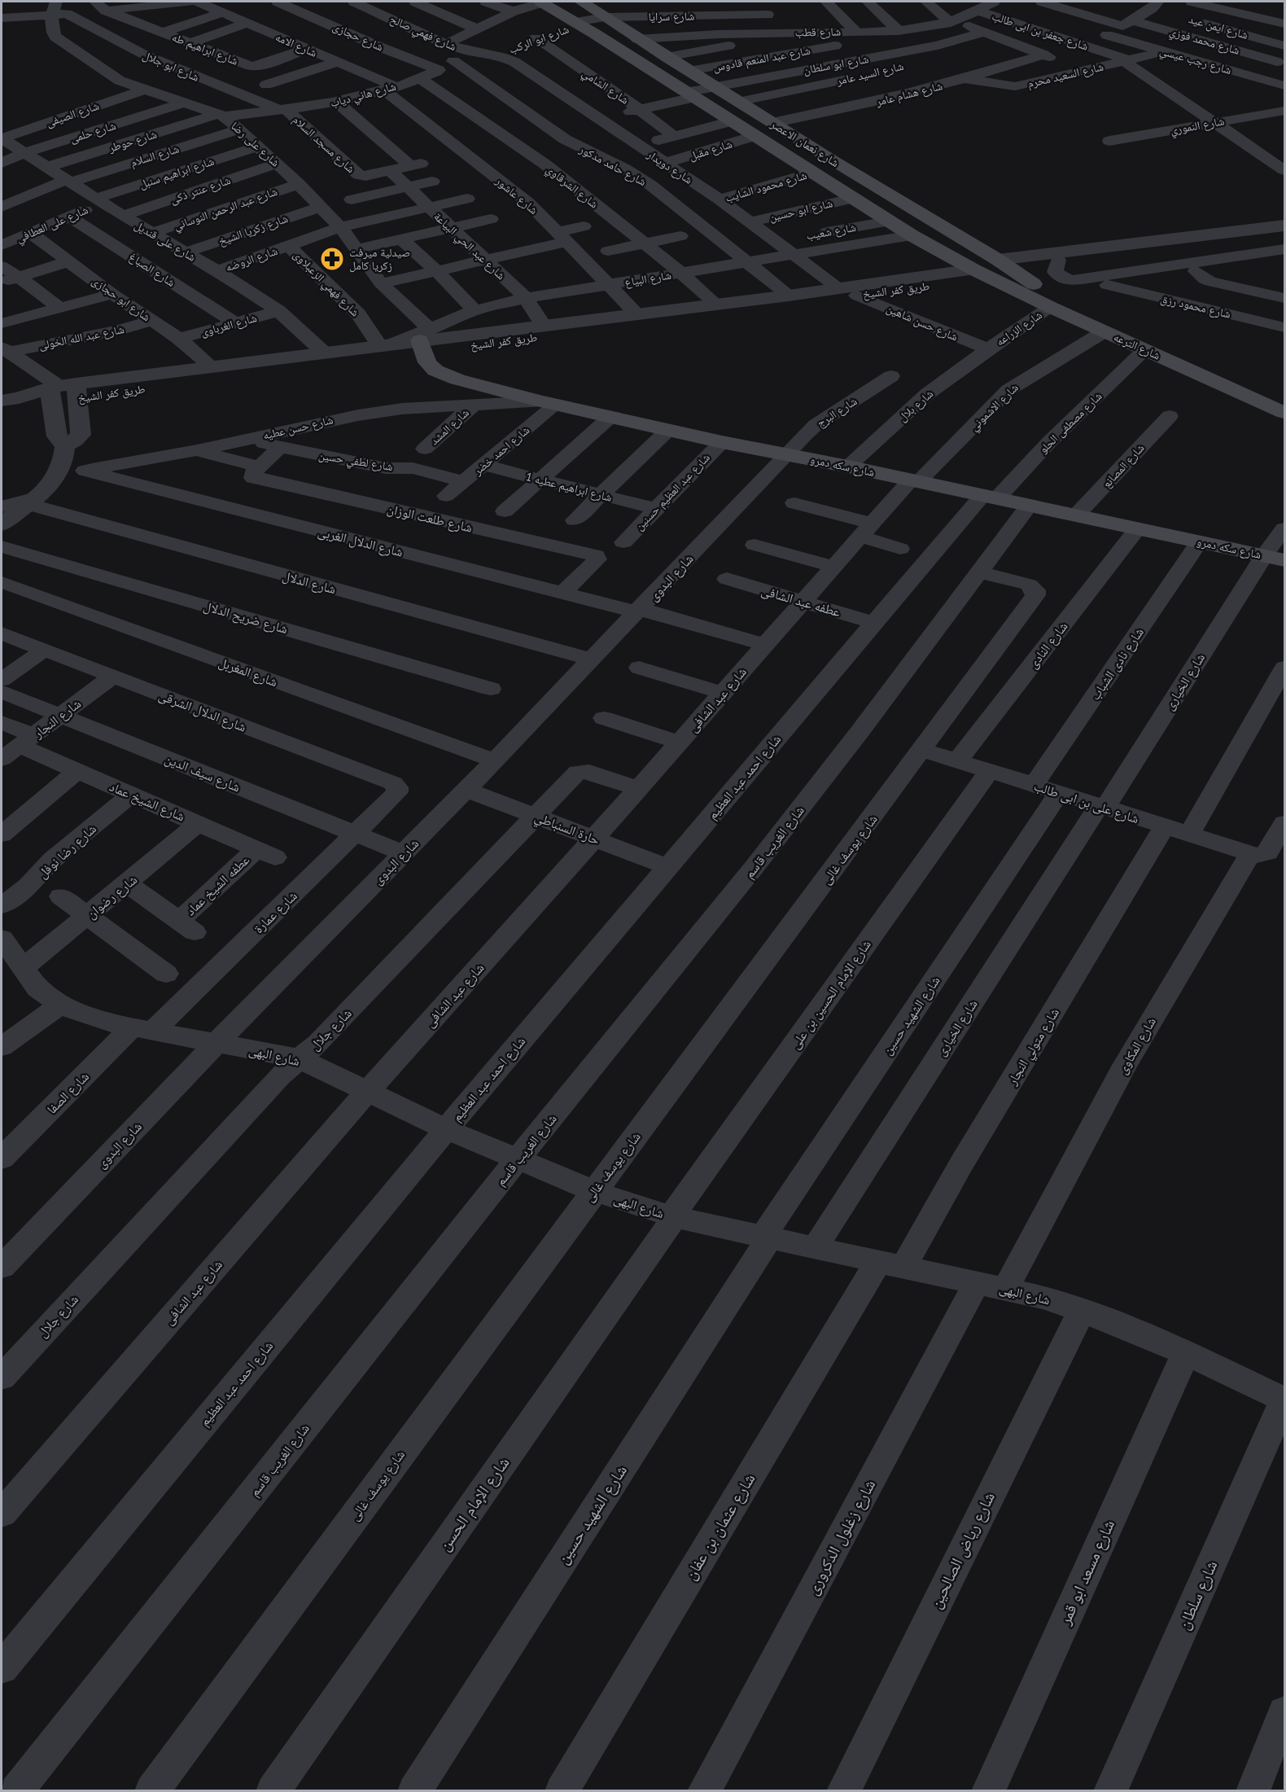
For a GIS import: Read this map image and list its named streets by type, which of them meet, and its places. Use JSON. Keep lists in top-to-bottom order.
{
  "streets": {
    "main road": ["شارع نعمان الاعصر", "شارع الترعه", "شارع سكه دمرو"],
    "street": [
      "شارع سرايا",
      "شارع ايمن عيد",
      "شارع جعفر بن ابى طالب",
      "شارع قطب",
      "شارع فهمي صالح",
      "شارع حجازى",
      "شارع ابو الركب",
      "شارع محمد فوزي",
      "شارع الامه",
      "شارع ابراهيم طه",
      "شارع عبد المنعم قادوس",
      "شارع رجب عيسي",
      "شارع ابو سلطان",
      "شارع ابو جلال",
      "شارع السيد عامر",
      "شارع السعيد محرم",
      "شارع الشامي",
      "شارع هشام عامر",
      "شارع هاني دياب",
      "شارع الصيفى",
      "شارع النموري",
      "شارع حلمى",
      "شارع حوطر",
      "شارع على رضا",
      "شارع مسجد السلام",
      "شارع مقبل",
      "شارع السلام",
      "شارع حامد مدكور",
      "شارع دويدار",
      "شارع ابراهيم سنبل",
      "شارع الشرقاوي",
      "شارع محمود الشايب",
      "شارع عنتر ذكى",
      "شارع عاشور",
      "شارع عبد الرحمن النوساني",
      "شارع ابو حسين",
      "شارع على العطافي",
      "شارع زكريا الشيخ",
      "شارع شعيب",
      "شارع على قنديل",
      "شارع عبد الحي البياعة",
      "شارع الروضه",
      "شارع الصباغ",
      "شارع البياع",
      "شارع فهمي الزعبلاوى",
      "طريق كفر الشيخ",
      "شارع ابو حجازى",
      "شارع محمود رزق",
      "شارع حسن شاهين",
      "شارع الغرباوى",
      "شارع الزراعه",
      "شارع عبد الله الخولى",
      "شارع بلال",
      "شارع الاشموني",
      "شارع البرج",
      "شارع مصطفى الحلو",
      "شارع المشد",
      "شارع حسن عطيه",
      "شارع احمد خضر",
      "شارع لطفي حسين",
      "شارع المصانع",
      "شارع ابراهيم عطيه 1",
      "شارع عبد العظيم حسنين",
      "شارع طلعت الوزان",
      "شارع الدلال الغربى",
      "شارع البدوى",
      "شارع الدلال",
      "عطفه عبد الشافى",
      "شارع ضريح الدلال",
      "شارع النادى",
      "شارع نادى الشباب",
      "شارع المغربل",
      "شارع الخيارى",
      "شارع عبد الشافى",
      "شارع الدلال الشرقى",
      "شارع النجار",
      "شارع سيف الدين",
      "شارع احمد عبد العظيم",
      "شارع الشيخ عماد",
      "شارع على بن ابى طالب",
      "حارة السنباطي",
      "شارع الغريب قاسم",
      "شارع يوسف غالى",
      "شارع رضا نوفل",
      "عطفه الشيخ عماد",
      "شارع رضوان",
      "شارع عمارة",
      "شارع الإمام الحسين بن على",
      "شارع الشهيد حسين",
      "شارع جلال",
      "شارع المكاوى",
      "شارع متولي النجار",
      "شارع البهى",
      "شارع الصفا",
      "شارع الإمام الحسن",
      "شارع عثمان بن عفان",
      "شارع زغلول الدكرورى",
      "شارع رياض الصالحين",
      "شارع مسعد ابو قمر",
      "شارع سلطان"
    ]
  },
  "crossings": [
    ["شارع سرايا", "شارع ابو الركب"],
    ["شارع سرايا", "شارع نعمان الاعصر"],
    ["شارع ايمن عيد", "شارع محمد فوزي"],
    ["شارع جعفر بن ابى طالب", "شارع قطب"],
    ["شارع جعفر بن ابى طالب", "شارع السعيد محرم"],
    ["شارع جعفر بن ابى طالب", "شارع النموري"],
    ["شارع قطب", "شارع نعمان الاعصر"],
    ["شارع فهمي صالح", "شارع ابو الركب"],
    ["شارع فهمي صالح", "شارع هاني دياب"],
    ["شارع فهمي صالح", "شارع حامد مدكور"],
    ["شارع فهمي صالح", "شارع دويدار"],
    ["شارع حجازى", "شارع هاني دياب"],
    ["شارع ابو الركب", "شارع الشامي"],
    ["شارع ابو الركب", "شارع نعمان الاعصر"],
    ["شارع ابو الركب", "شارع دويدار"],
    ["شارع الامه", "شارع ابراهيم طه"],
    ["شارع الامه", "شارع هاني دياب"],
    ["شارع الامه", "شارع عاشور"],
    ["شارع عبد المنعم قادوس", "شارع نعمان الاعصر"],
    ["شارع رجب عيسي", "شارع السعيد محرم"],
    ["شارع ابو سلطان", "شارع الشامي"],
    ["شارع ابو سلطان", "شارع نعمان الاعصر"],
    ["شارع ابو سلطان", "شارع حامد مدكور"],
    ["شارع ابو سلطان", "شارع دويدار"],
    ["شارع ابو جلال", "شارع هاني دياب"],
    ["شارع ابو جلال", "شارع على رضا"],
    ["شارع ابو جلال", "شارع مسجد السلام"],
    ["شارع السيد عامر", "شارع نعمان الاعصر"],
    ["شارع السعيد محرم", "شارع هشام عامر"],
    ["شارع هشام عامر", "شارع نعمان الاعصر"],
    ["شارع هاني دياب", "شارع حوطر"],
    ["شارع هاني دياب", "شارع على رضا"],
    ["شارع هاني دياب", "شارع مسجد السلام"],
    ["شارع هاني دياب", "شارع حامد مدكور"],
    ["شارع هاني دياب", "شارع الشرقاوي"],
    ["شارع هاني دياب", "شارع عاشور"],
    ["شارع الصيفى", "شارع على رضا"],
    ["شارع الصيفى", "شارع على قنديل"],
    ["شارع حلمى", "شارع على رضا"],
    ["شارع حلمى", "شارع على قنديل"],
    ["شارع حوطر", "شارع على رضا"],
    ["شارع حوطر", "شارع على قنديل"],
    ["شارع نعمان الاعصر", "شارع مقبل"],
    ["شارع نعمان الاعصر", "شارع محمود الشايب"],
    ["شارع نعمان الاعصر", "شارع ابو حسين"],
    ["شارع نعمان الاعصر", "شارع شعيب"],
    ["شارع نعمان الاعصر", "شارع البياع"],
    ["شارع نعمان الاعصر", "طريق كفر الشيخ"],
    ["شارع نعمان الاعصر", "شارع الترعه"],
    ["شارع على رضا", "شارع السلام"],
    ["شارع على رضا", "شارع ابراهيم سنبل"],
    ["شارع على رضا", "شارع عنتر ذكى"],
    ["شارع على رضا", "شارع عبد الرحمن النوساني"],
    ["شارع على رضا", "شارع زكريا الشيخ"],
    ["شارع على رضا", "شارع الروضه"],
    ["شارع على رضا", "شارع البياع"],
    ["شارع على رضا", "طريق كفر الشيخ"],
    ["شارع على رضا", "شارع سكه دمرو"],
    ["شارع مسجد السلام", "شارع عبد الحي البياعة"],
    ["شارع مقبل", "شارع دويدار"],
    ["شارع السلام", "شارع على قنديل"],
    ["شارع حامد مدكور", "شارع البياع"],
    ["شارع حامد مدكور", "طريق كفر الشيخ"],
    ["شارع دويدار", "شارع محمود الشايب"],
    ["شارع دويدار", "شارع ابو حسين"],
    ["شارع دويدار", "شارع شعيب"],
    ["شارع ابراهيم سنبل", "شارع على العطافي"],
    ["شارع ابراهيم سنبل", "شارع على قنديل"],
    ["شارع الشرقاوي", "شارع البياع"],
    ["شارع الشرقاوي", "طريق كفر الشيخ"],
    ["شارع عنتر ذكى", "شارع على قنديل"],
    ["شارع عاشور", "شارع البياع"],
    ["شارع عاشور", "طريق كفر الشيخ"],
    ["شارع عبد الرحمن النوساني", "شارع على قنديل"],
    ["شارع على العطافي", "شارع على قنديل"],
    ["شارع على العطافي", "شارع الصباغ"],
    ["شارع على العطافي", "شارع ابو حجازى"],
    ["شارع زكريا الشيخ", "شارع على قنديل"],
    ["شارع شعيب", "شارع البياع"],
    ["شارع على قنديل", "شارع الروضه"],
    ["شارع على قنديل", "طريق كفر الشيخ"],
    ["شارع على قنديل", "شارع الغرباوى"],
    ["شارع عبد الحي البياعة", "شارع الروضه"],
    ["شارع عبد الحي البياعة", "شارع البياع"],
    ["شارع عبد الحي البياعة", "طريق كفر الشيخ"],
    ["شارع الروضه", "شارع فهمي الزعبلاوى"],
    ["شارع الصباغ", "شارع الغرباوى"],
    ["شارع البياع", "طريق كفر الشيخ"],
    ["شارع البياع", "شارع سكه دمرو"],
    ["شارع فهمي الزعبلاوى", "طريق كفر الشيخ"],
    ["طريق كفر الشيخ", "شارع ابو حجازى"],
    ["طريق كفر الشيخ", "شارع حسن شاهين"],
    ["طريق كفر الشيخ", "شارع الترعه"],
    ["طريق كفر الشيخ", "شارع سكه دمرو"],
    ["شارع ابو حجازى", "شارع الغرباوى"],
    ["شارع ابو حجازى", "شارع عبد الله الخولى"],
    ["شارع حسن شاهين", "شارع الزراعه"],
    ["شارع حسن شاهين", "شارع بلال"],
    ["شارع الزراعه", "شارع الترعه"],
    ["شارع الزراعه", "شارع بلال"],
    ["شارع الترعه", "شارع الاشموني"],
    ["شارع الترعه", "شارع مصطفى الحلو"],
    ["شارع بلال", "شارع سكه دمرو"],
    ["شارع الاشموني", "شارع سكه دمرو"],
    ["شارع الاشموني", "شارع عبد الشافى"],
    ["شارع البرج", "شارع سكه دمرو"],
    ["شارع البرج", "شارع البدوى"],
    ["شارع مصطفى الحلو", "شارع سكه دمرو"],
    ["شارع مصطفى الحلو", "شارع احمد عبد العظيم"],
    ["شارع المشد", "شارع حسن عطيه"],
    ["شارع حسن عطيه", "شارع احمد خضر"],
    ["شارع حسن عطيه", "شارع لطفي حسين"],
    ["شارع حسن عطيه", "شارع سكه دمرو"],
    ["شارع حسن عطيه", "شارع الدلال الغربى"],
    ["شارع احمد خضر", "شارع لطفي حسين"],
    ["شارع احمد خضر", "شارع سكه دمرو"],
    ["شارع احمد خضر", "شارع ابراهيم عطيه 1"],
    ["شارع سكه دمرو", "شارع المصانع"],
    ["شارع سكه دمرو", "شارع عبد العظيم حسنين"],
    ["شارع سكه دمرو", "شارع البدوى"],
    ["شارع سكه دمرو", "شارع النادى"],
    ["شارع سكه دمرو", "شارع نادى الشباب"],
    ["شارع سكه دمرو", "شارع الخيارى"],
    ["شارع سكه دمرو", "شارع عبد الشافى"],
    ["شارع سكه دمرو", "شارع احمد عبد العظيم"],
    ["شارع سكه دمرو", "شارع الغريب قاسم"],
    ["شارع ابراهيم عطيه 1", "شارع عبد العظيم حسنين"],
    ["شارع طلعت الوزان", "شارع الدلال الغربى"],
    ["شارع الدلال الغربى", "شارع البدوى"],
    ["شارع الدلال الغربى", "شارع عبد الشافى"],
    ["شارع البدوى", "شارع الدلال"],
    ["شارع البدوى", "شارع المغربل"],
    ["شارع البدوى", "شارع سيف الدين"],
    ["شارع البدوى", "حارة السنباطي"],
    ["شارع البدوى", "شارع البهى"],
    ["عطفه عبد الشافى", "شارع عبد الشافى"],
    ["عطفه عبد الشافى", "شارع احمد عبد العظيم"],
    ["شارع النادى", "شارع على بن ابى طالب"],
    ["شارع نادى الشباب", "شارع على بن ابى طالب"],
    ["شارع الخيارى", "شارع على بن ابى طالب"],
    ["شارع الخيارى", "شارع البهى"],
    ["شارع عبد الشافى", "حارة السنباطي"],
    ["شارع عبد الشافى", "شارع جلال"],
    ["شارع عبد الشافى", "شارع البهى"],
    ["شارع الدلال الشرقى", "شارع النجار"],
    ["شارع الدلال الشرقى", "شارع عمارة"],
    ["شارع النجار", "شارع سيف الدين"],
    ["شارع النجار", "شارع الشيخ عماد"],
    ["شارع سيف الدين", "شارع عمارة"],
    ["شارع احمد عبد العظيم", "حارة السنباطي"],
    ["شارع احمد عبد العظيم", "شارع البهى"],
    ["شارع الشيخ عماد", "شارع رضا نوفل"],
    ["شارع الشيخ عماد", "عطفه الشيخ عماد"],
    ["شارع الشيخ عماد", "شارع رضوان"],
    ["شارع على بن ابى طالب", "شارع يوسف غالى"],
    ["شارع على بن ابى طالب", "شارع الإمام الحسين بن على"],
    ["شارع على بن ابى طالب", "شارع الشهيد حسين"],
    ["شارع على بن ابى طالب", "شارع المكاوى"],
    ["شارع على بن ابى طالب", "شارع متولي النجار"],
    ["حارة السنباطي", "شارع جلال"],
    ["شارع الغريب قاسم", "شارع يوسف غالى"],
    ["شارع الغريب قاسم", "شارع البهى"],
    ["شارع يوسف غالى", "شارع البهى"],
    ["عطفه الشيخ عماد", "شارع رضوان"],
    ["شارع رضوان", "شارع البهى"],
    ["شارع عمارة", "شارع البهى"],
    ["شارع عمارة", "شارع الصفا"],
    ["شارع الإمام الحسين بن على", "شارع البهى"],
    ["شارع الإمام الحسين بن على", "شارع الإمام الحسن"],
    ["شارع الشهيد حسين", "شارع البهى"],
    ["شارع جلال", "شارع البهى"],
    ["شارع المكاوى", "شارع البهى"],
    ["شارع المكاوى", "شارع زغلول الدكرورى"],
    ["شارع متولي النجار", "شارع البهى"],
    ["شارع متولي النجار", "شارع عثمان بن عفان"],
    ["شارع البهى", "شارع الصفا"],
    ["شارع البهى", "شارع الإمام الحسن"],
    ["شارع البهى", "شارع عثمان بن عفان"],
    ["شارع البهى", "شارع زغلول الدكرورى"],
    ["شارع البهى", "شارع رياض الصالحين"],
    ["شارع البهى", "شارع مسعد ابو قمر"],
    ["شارع البهى", "شارع سلطان"]
  ],
  "places": {
    "pharmacy": ["صيدلية ميرفت زكريا كامل"]
  }
}
